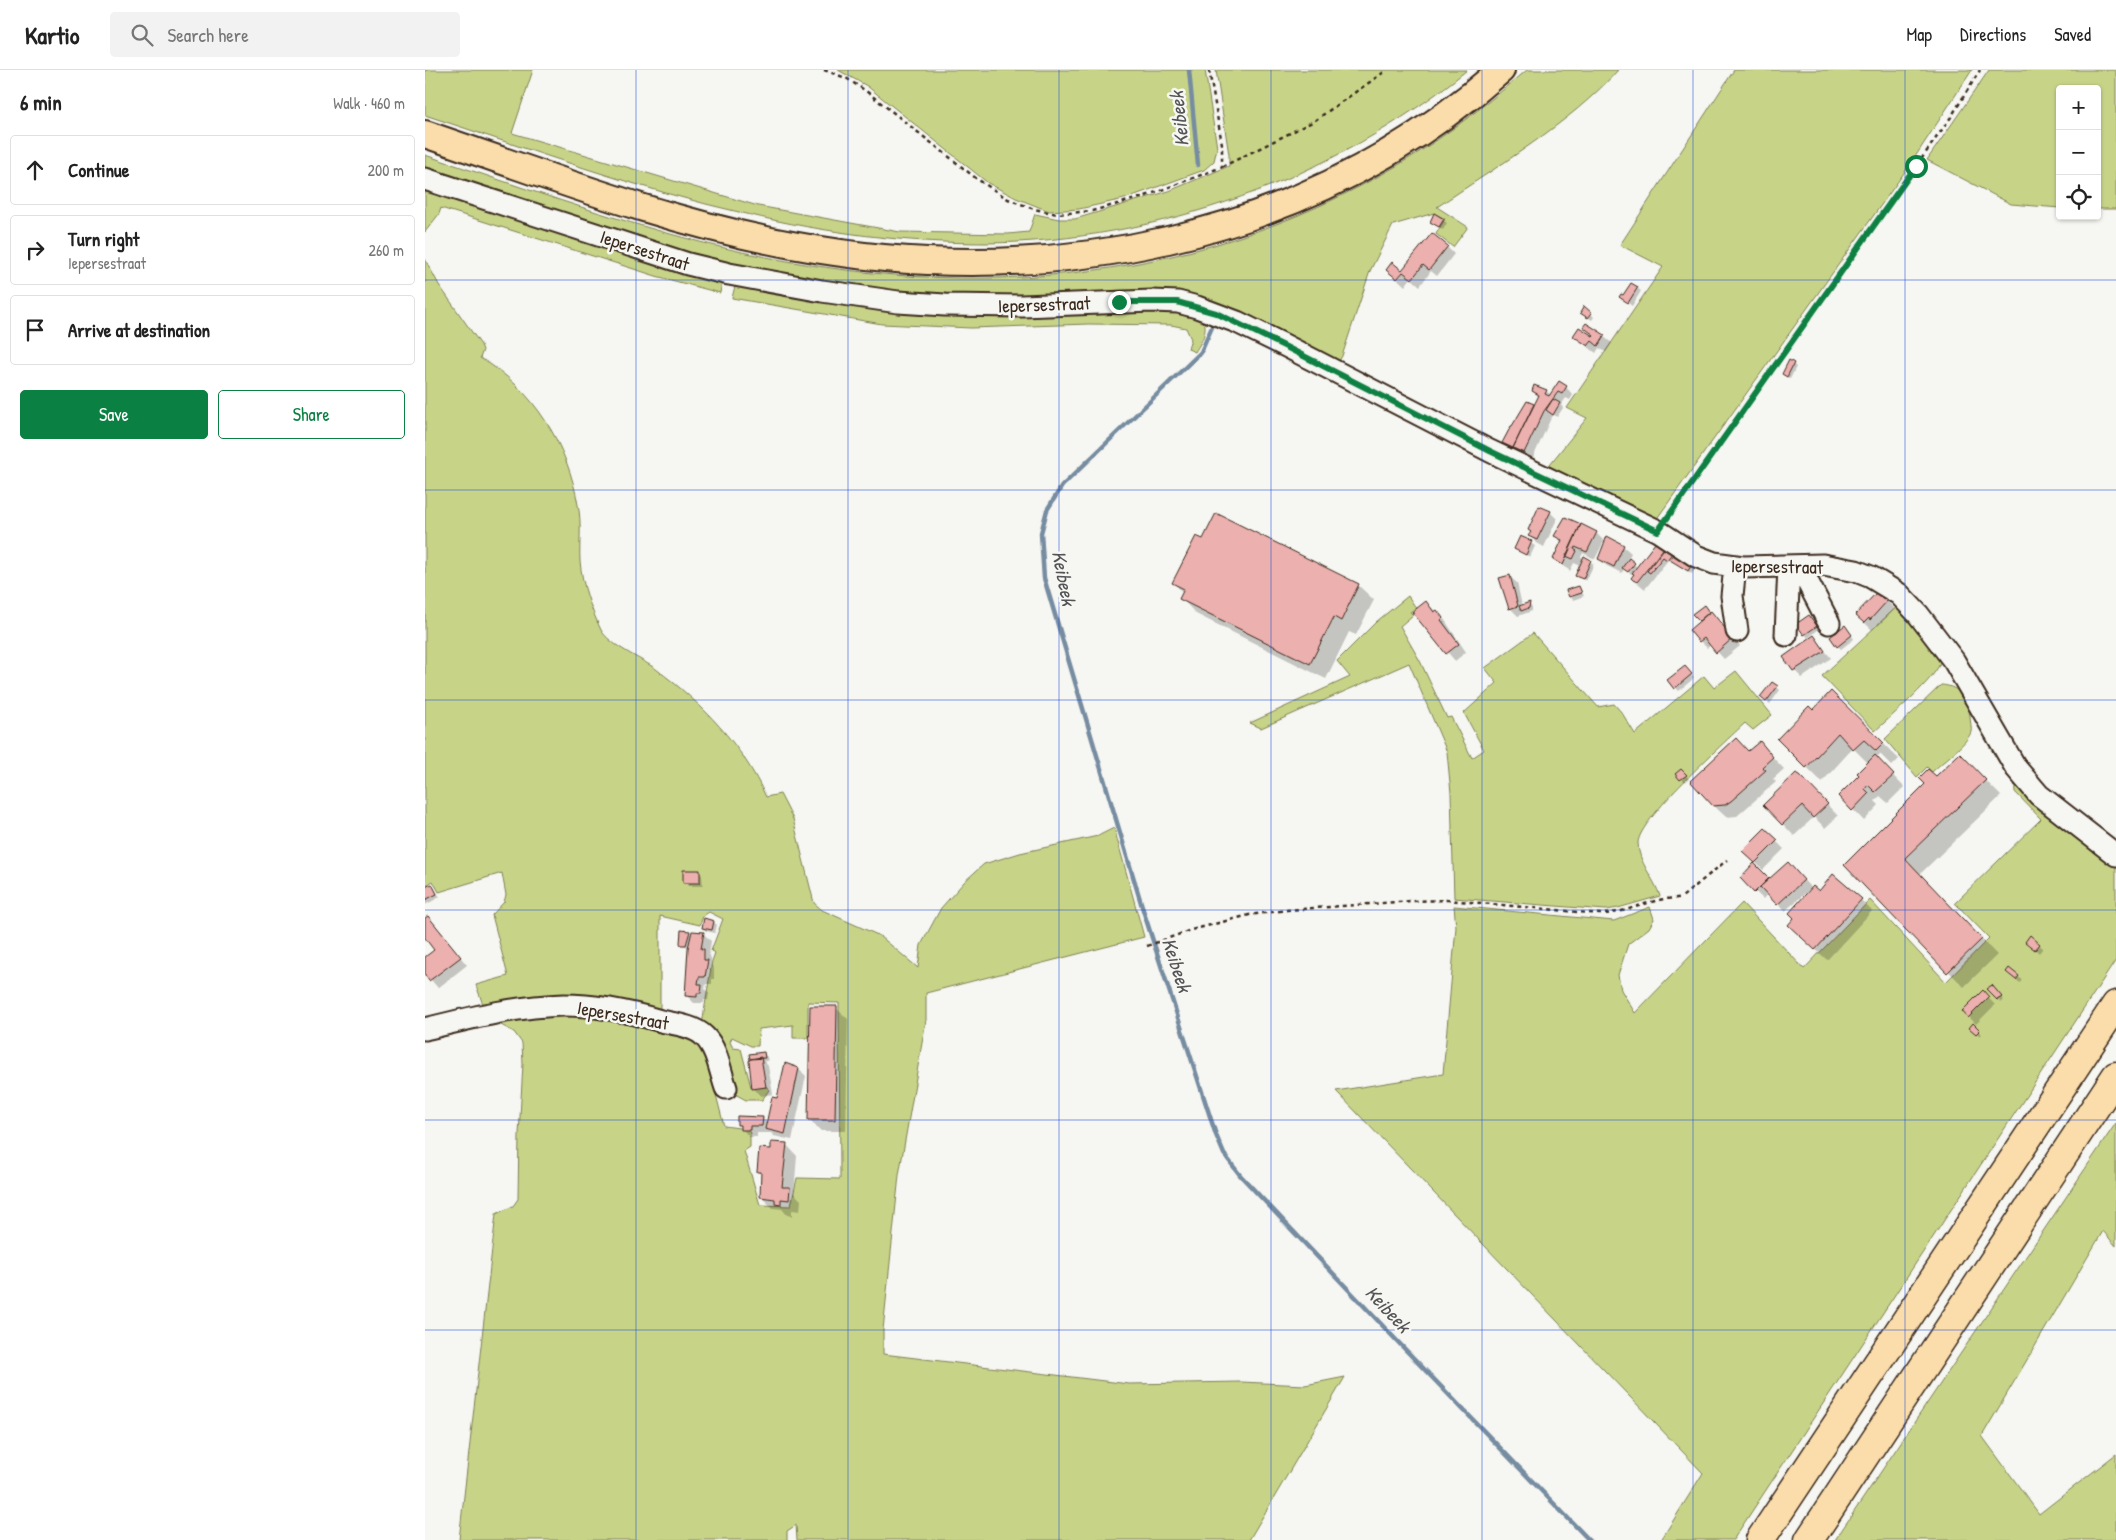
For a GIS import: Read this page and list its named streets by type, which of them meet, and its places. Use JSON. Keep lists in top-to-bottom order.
{
  "streets": {
    "street": ["Iepersestraat"]
  },
  "water": ["Keibeek"],
  "page": {
    "header": "Kartio",
    "search": "Search here",
    "nav": ["Map", "Directions", "Saved"],
    "heading": ["6 min", "Walk · 460 m"],
    "map_buttons": ["+", "−"],
    "list": [
      ["Continue", "200 m"],
      ["Turn right", "Iepersestraat", "260 m"],
      "Arrive at destination"
    ],
    "buttons": ["Save", "Share"]
  }
}
